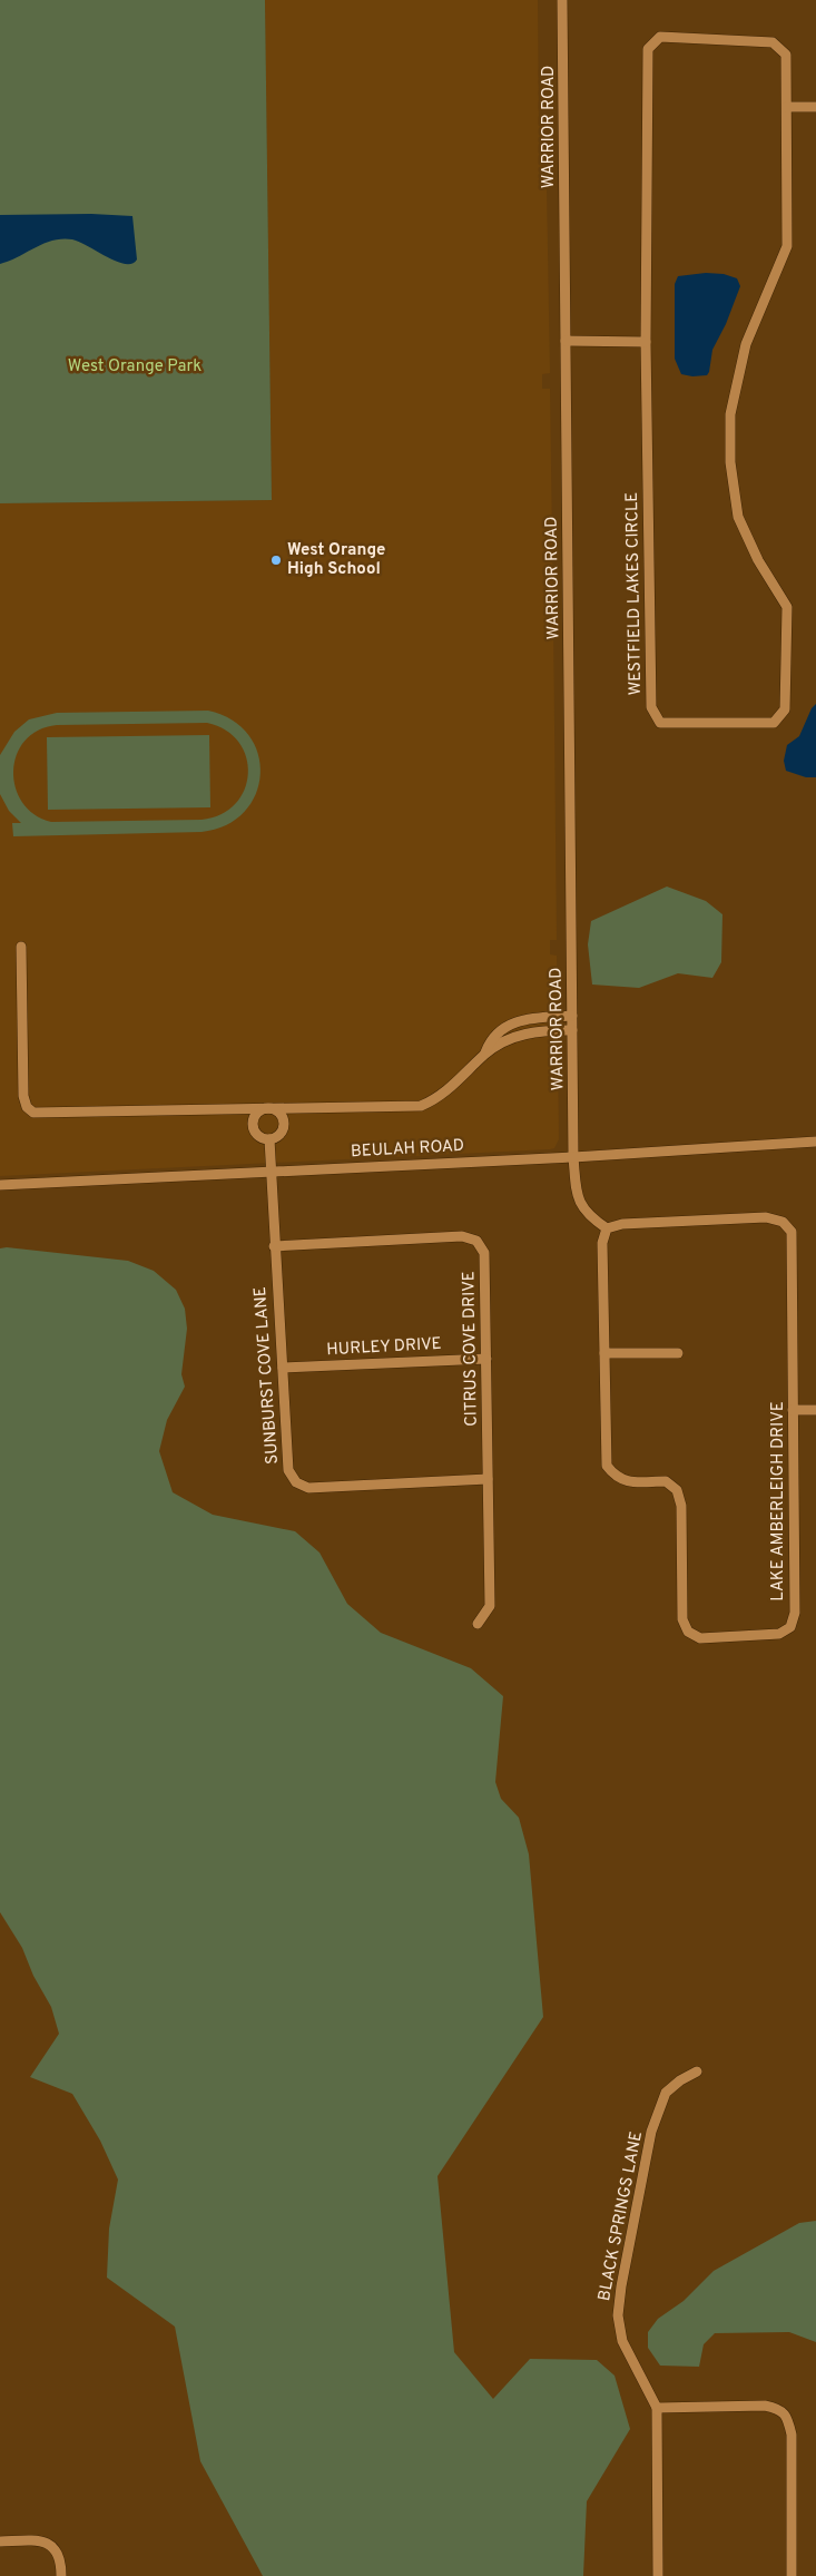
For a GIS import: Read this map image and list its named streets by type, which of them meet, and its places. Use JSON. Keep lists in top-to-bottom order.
{
  "streets": {
    "street": [
      "WARRIOR ROAD",
      "WESTFIELD LAKES CIRCLE",
      "BEULAH ROAD",
      "HURLEY DRIVE",
      "CITRUS COVE DRIVE",
      "SUNBURST COVE LANE",
      "LAKE AMBERLEIGH DRIVE",
      "BLACK SPRINGS LANE"
    ]
  },
  "crossings": [
    ["WARRIOR ROAD", "BEULAH ROAD"],
    ["BEULAH ROAD", "SUNBURST COVE LANE"],
    ["HURLEY DRIVE", "CITRUS COVE DRIVE"],
    ["HURLEY DRIVE", "SUNBURST COVE LANE"],
    ["CITRUS COVE DRIVE", "SUNBURST COVE LANE"]
  ],
  "parks": ["West Orange Park"],
  "places": ["West Orange High School"]
}
